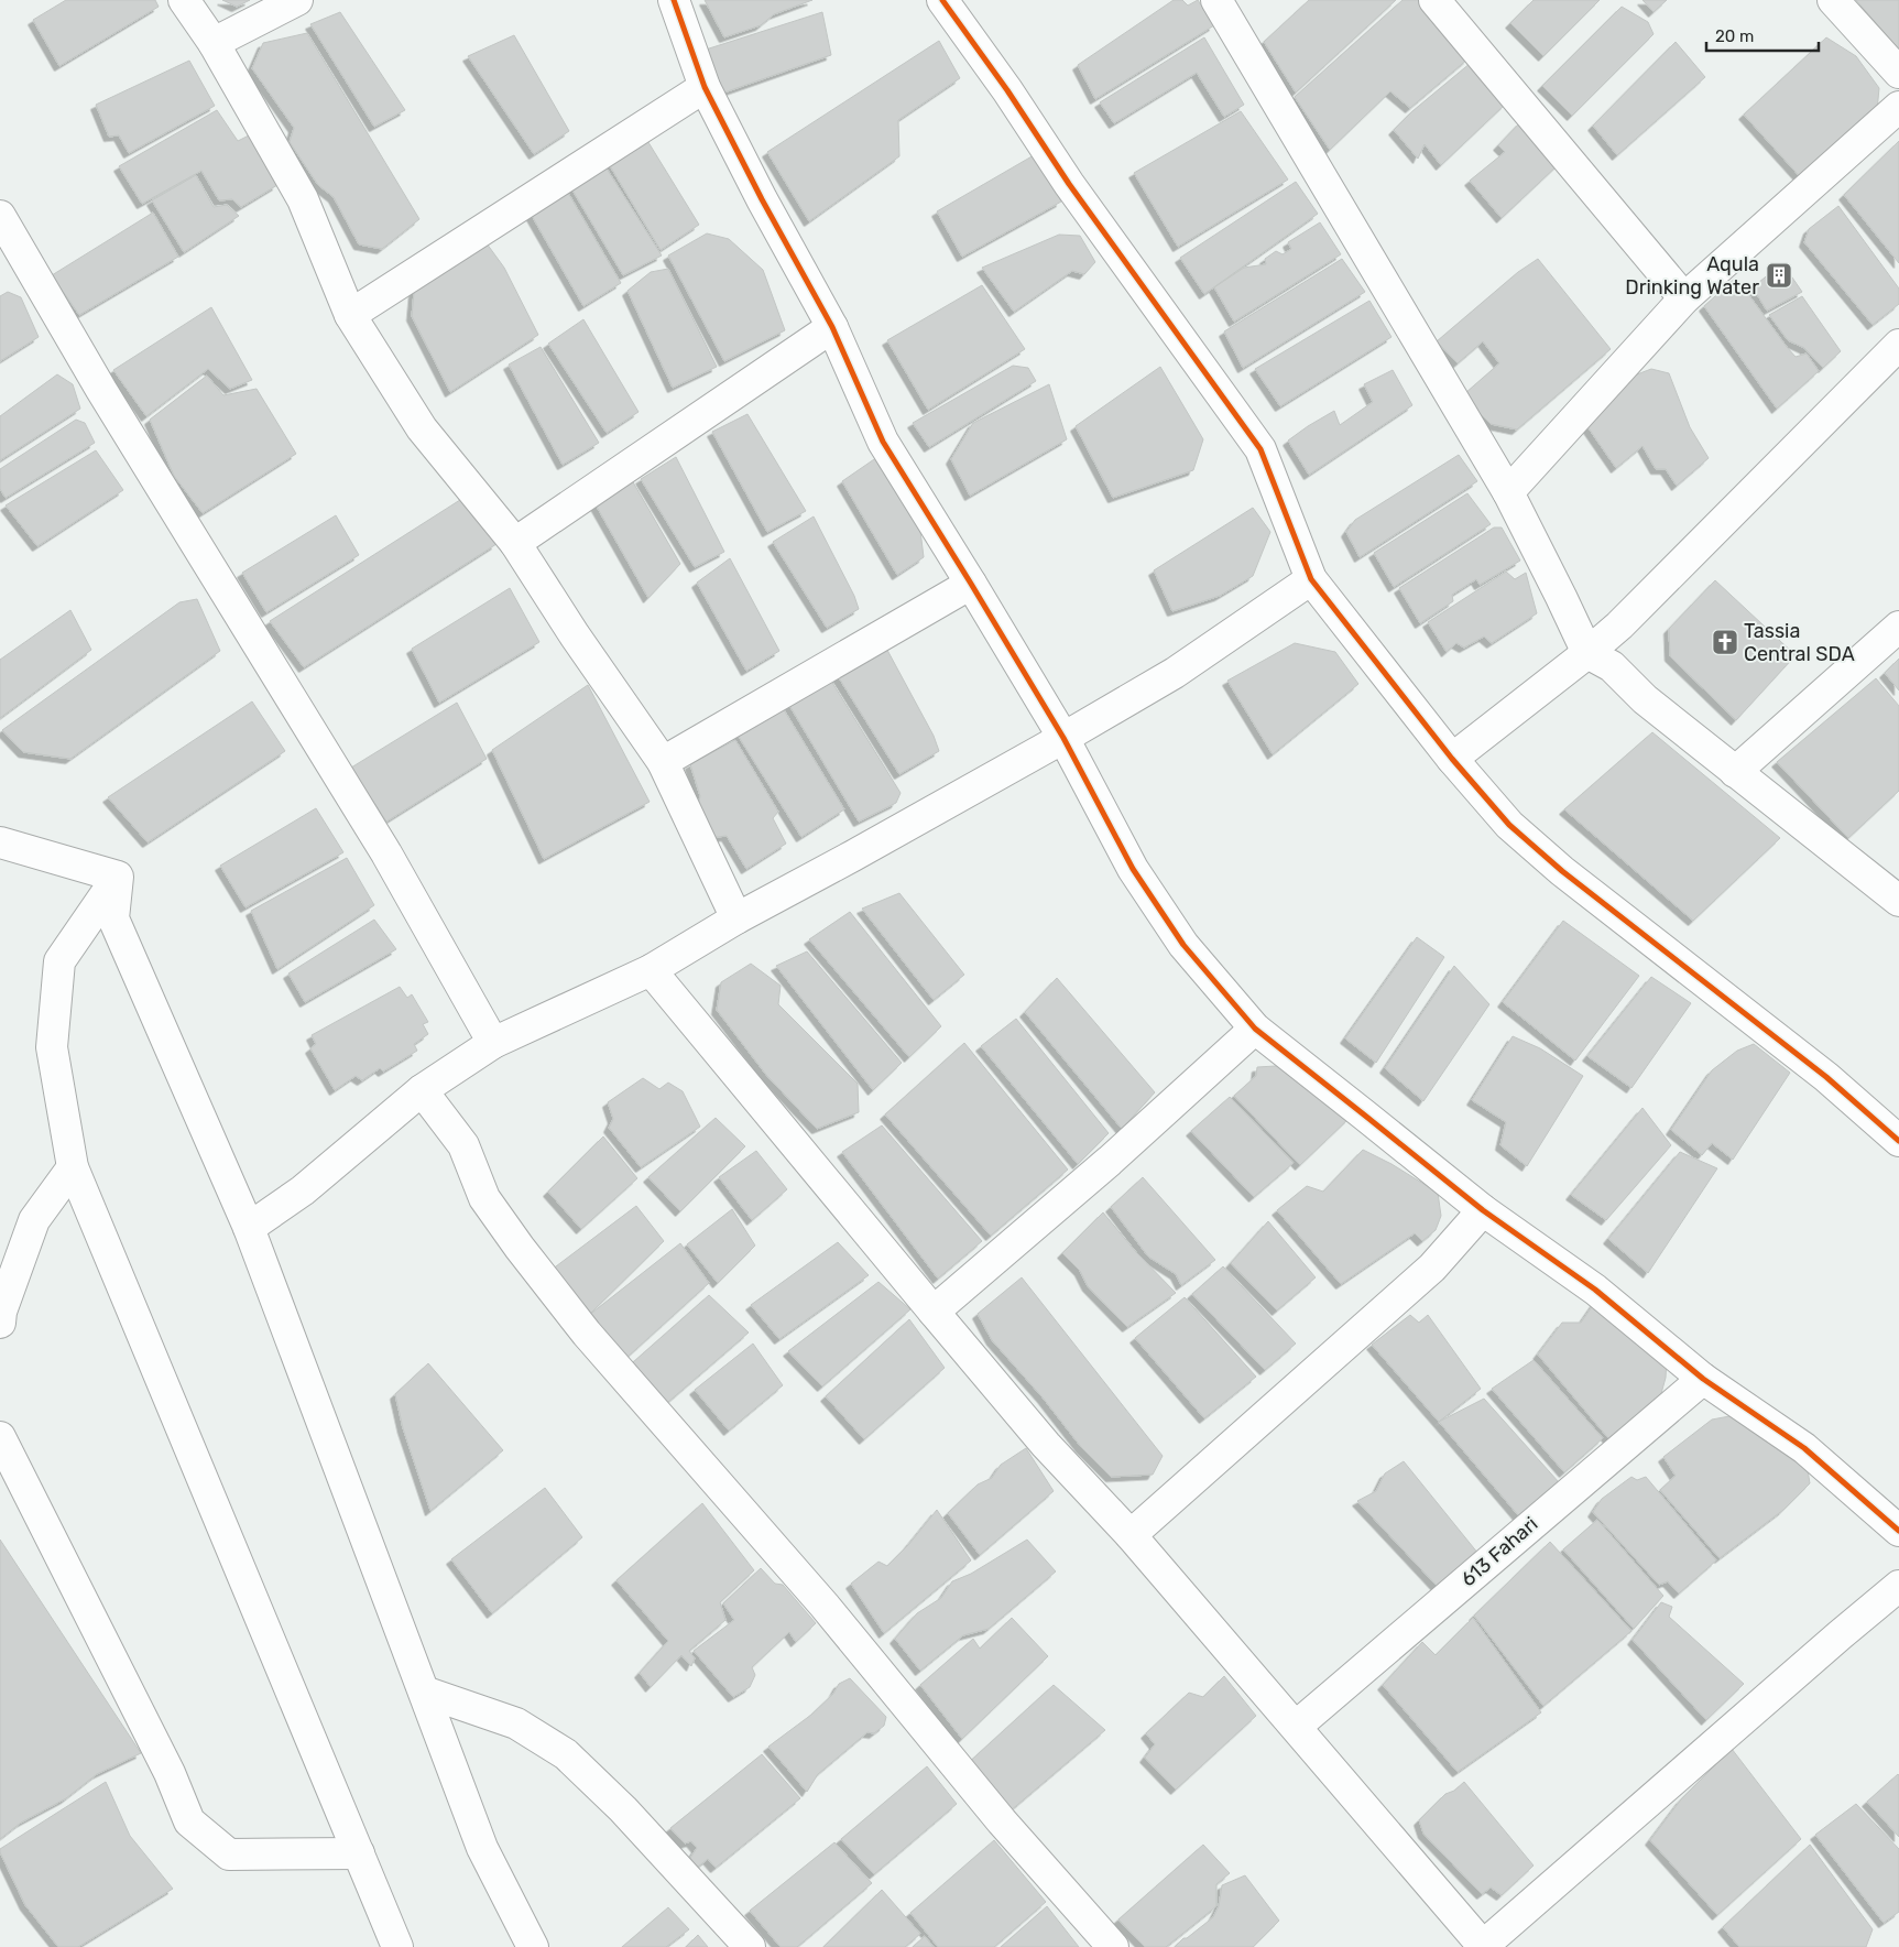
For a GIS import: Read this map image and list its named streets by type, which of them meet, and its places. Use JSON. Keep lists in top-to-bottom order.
{
  "streets": {
    "street": ["613 Fahari"]
  },
  "places": {
    "building": ["Aqula Drinking Water"],
    "church": ["Tassia Central SDA"]
  },
  "scale_bar": "20 m"
}
